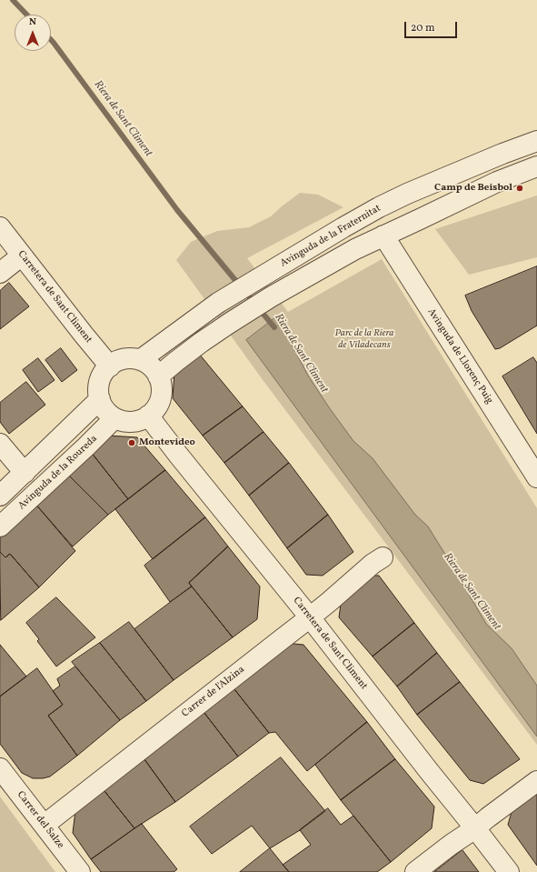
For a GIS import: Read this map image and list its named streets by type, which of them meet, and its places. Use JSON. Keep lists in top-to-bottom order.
{
  "streets": {
    "street": [
      "Avinguda de la Fraternitat",
      "Carretera de Sant Climent",
      "Avinguda de Llorenç Puig",
      "Avinguda de la Roureda",
      "Carrer de l'Alzina",
      "Carrer del Salze"
    ]
  },
  "crossings": [
    ["Avinguda de la Fraternitat", "Carretera de Sant Climent"],
    ["Avinguda de la Fraternitat", "Avinguda de la Roureda"],
    ["Carretera de Sant Climent", "Avinguda de la Roureda"],
    ["Carretera de Sant Climent", "Carrer de l'Alzina"],
    ["Carrer de l'Alzina", "Carrer del Salze"]
  ],
  "water": ["Riera de Sant Climent"],
  "parks": ["Parc de la Riera de Viladecans"],
  "places": ["Camp de Beisbol", "Montevideo"],
  "scale_bar": "20 m",
  "north": "top"
}
